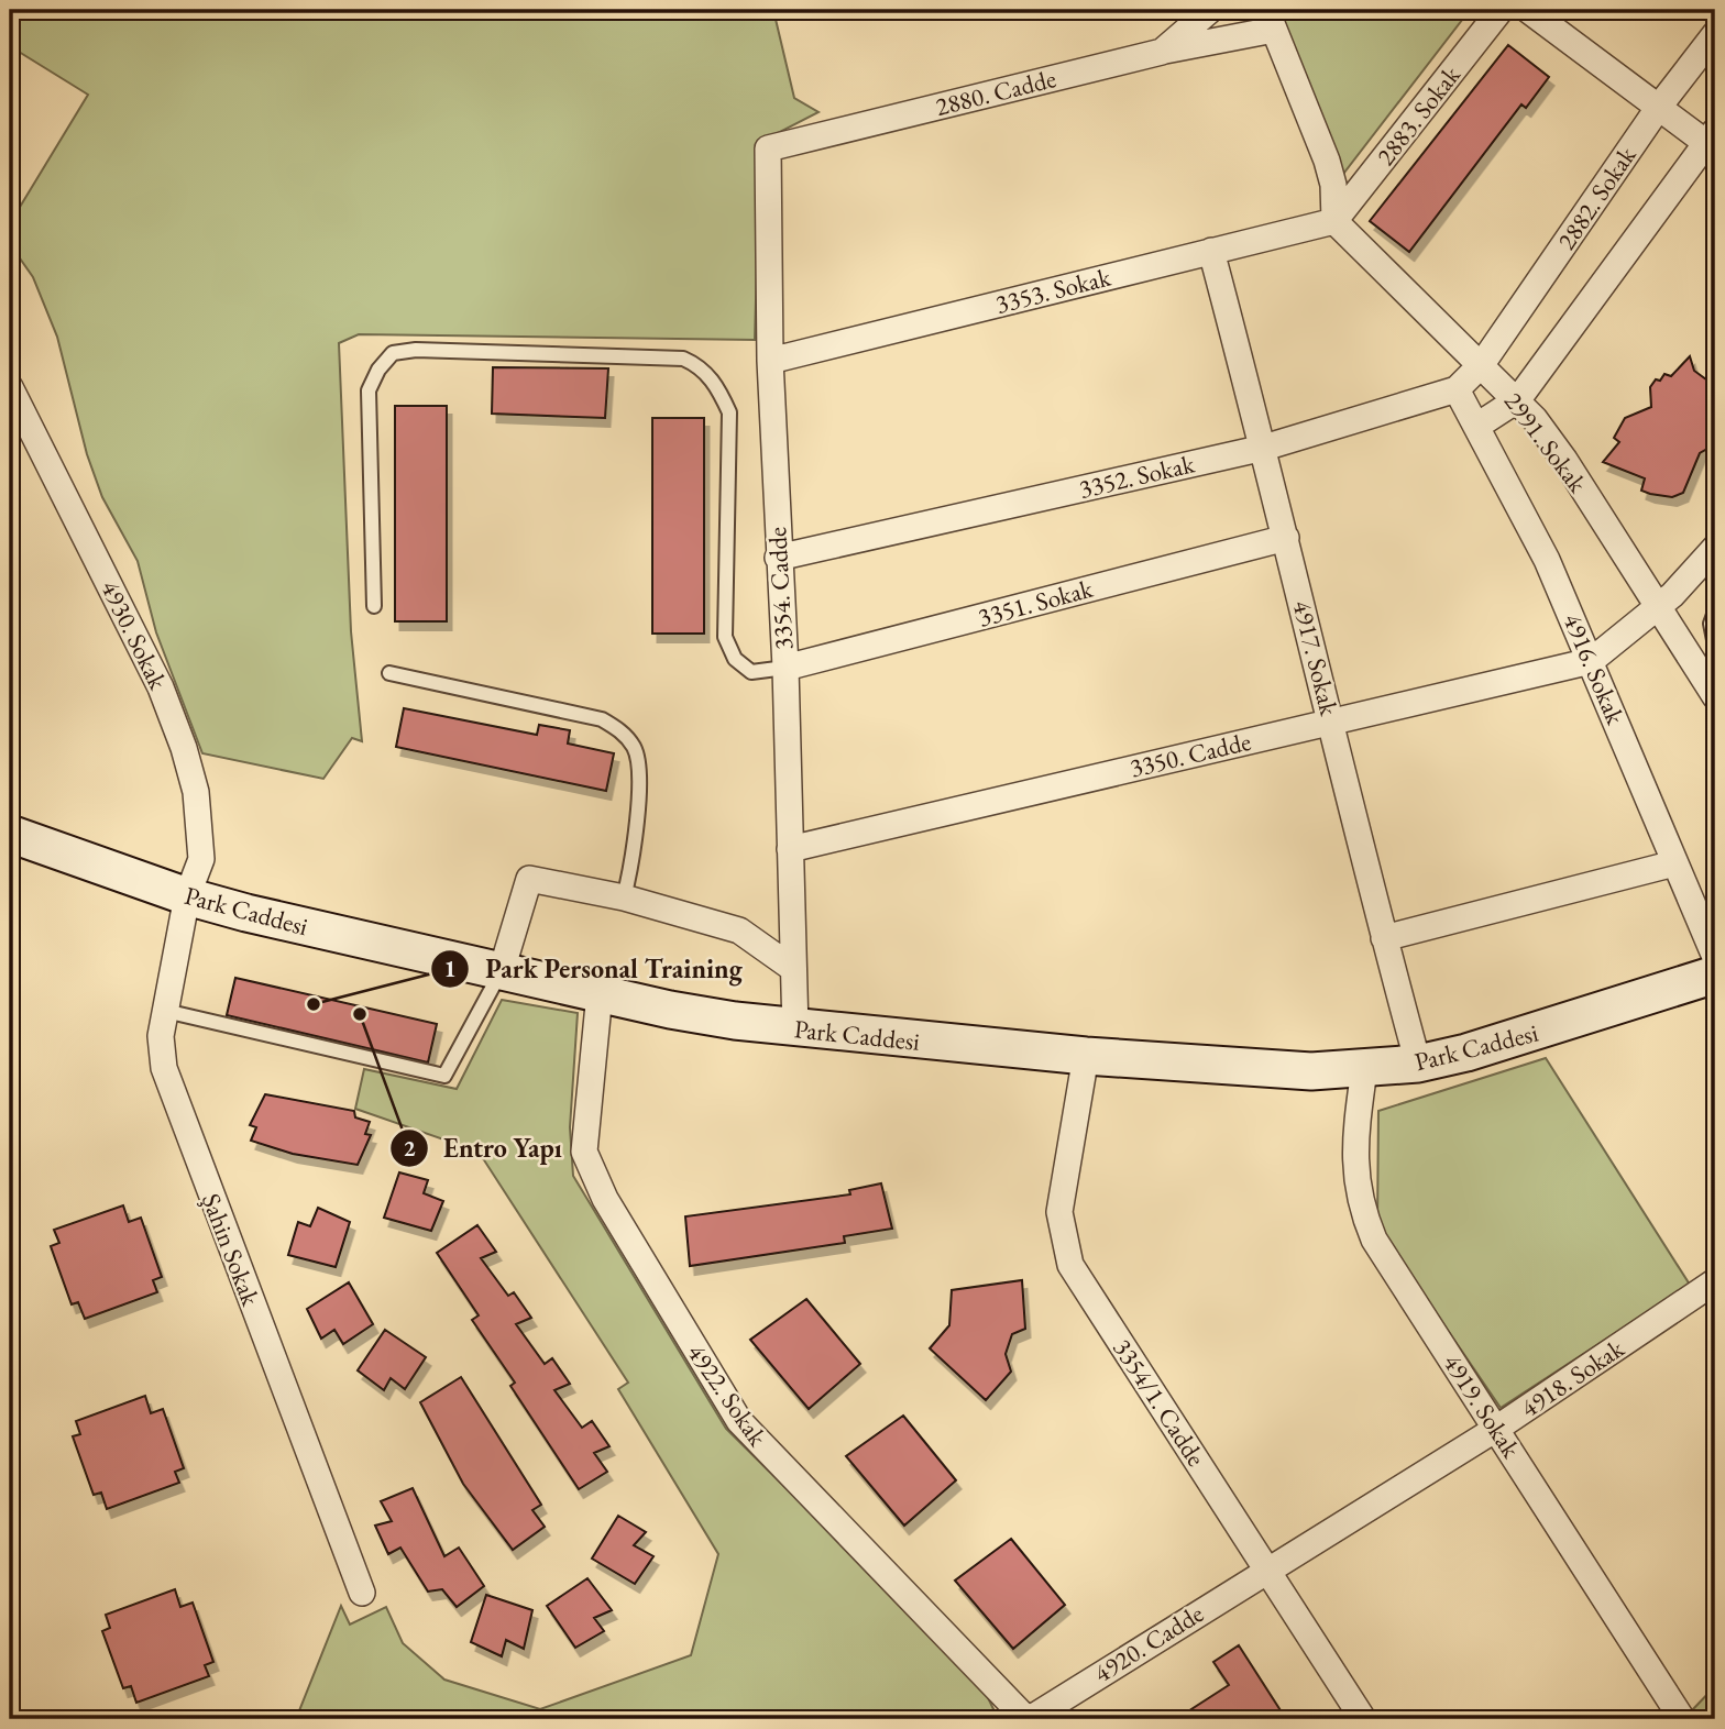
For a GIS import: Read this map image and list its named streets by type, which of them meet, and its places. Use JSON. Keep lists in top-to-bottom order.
{
  "streets": {
    "street": [
      "2880. Cadde",
      "2883. Sokak",
      "2882. Sokak",
      "3353. Sokak",
      "2991. Sokak",
      "3352. Sokak",
      "3354. Cadde",
      "3351. Sokak",
      "4930. Sokak",
      "4917. Sokak",
      "4916. Sokak",
      "3350. Cadde",
      "Park Caddesi",
      "Şahin Sokak",
      "4918. Sokak",
      "4922. Sokak",
      "3354/1. Cadde",
      "4919. Sokak",
      "4920. Cadde"
    ]
  },
  "crossings": [
    ["2880. Cadde", "3354. Cadde"],
    ["2883. Sokak", "3353. Sokak"],
    ["2883. Sokak", "2991. Sokak"],
    ["2882. Sokak", "2991. Sokak"],
    ["2882. Sokak", "3352. Sokak"],
    ["3353. Sokak", "2991. Sokak"],
    ["3353. Sokak", "3354. Cadde"],
    ["3353. Sokak", "4917. Sokak"],
    ["2991. Sokak", "3352. Sokak"],
    ["3352. Sokak", "3354. Cadde"],
    ["3352. Sokak", "4917. Sokak"],
    ["3352. Sokak", "4916. Sokak"],
    ["3354. Cadde", "3351. Sokak"],
    ["3354. Cadde", "3350. Cadde"],
    ["3354. Cadde", "Park Caddesi"],
    ["3351. Sokak", "4917. Sokak"],
    ["4930. Sokak", "Park Caddesi"],
    ["4930. Sokak", "Şahin Sokak"],
    ["4917. Sokak", "3350. Cadde"],
    ["4917. Sokak", "Park Caddesi"],
    ["4916. Sokak", "3350. Cadde"],
    ["Park Caddesi", "Şahin Sokak"],
    ["Park Caddesi", "4922. Sokak"],
    ["Park Caddesi", "3354/1. Cadde"],
    ["Park Caddesi", "4919. Sokak"],
    ["4918. Sokak", "3354/1. Cadde"],
    ["4918. Sokak", "4919. Sokak"],
    ["4918. Sokak", "4920. Cadde"],
    ["4922. Sokak", "4920. Cadde"],
    ["3354/1. Cadde", "4920. Cadde"]
  ],
  "places": ["Park Personal Training", "Entro Yapı"]
}
